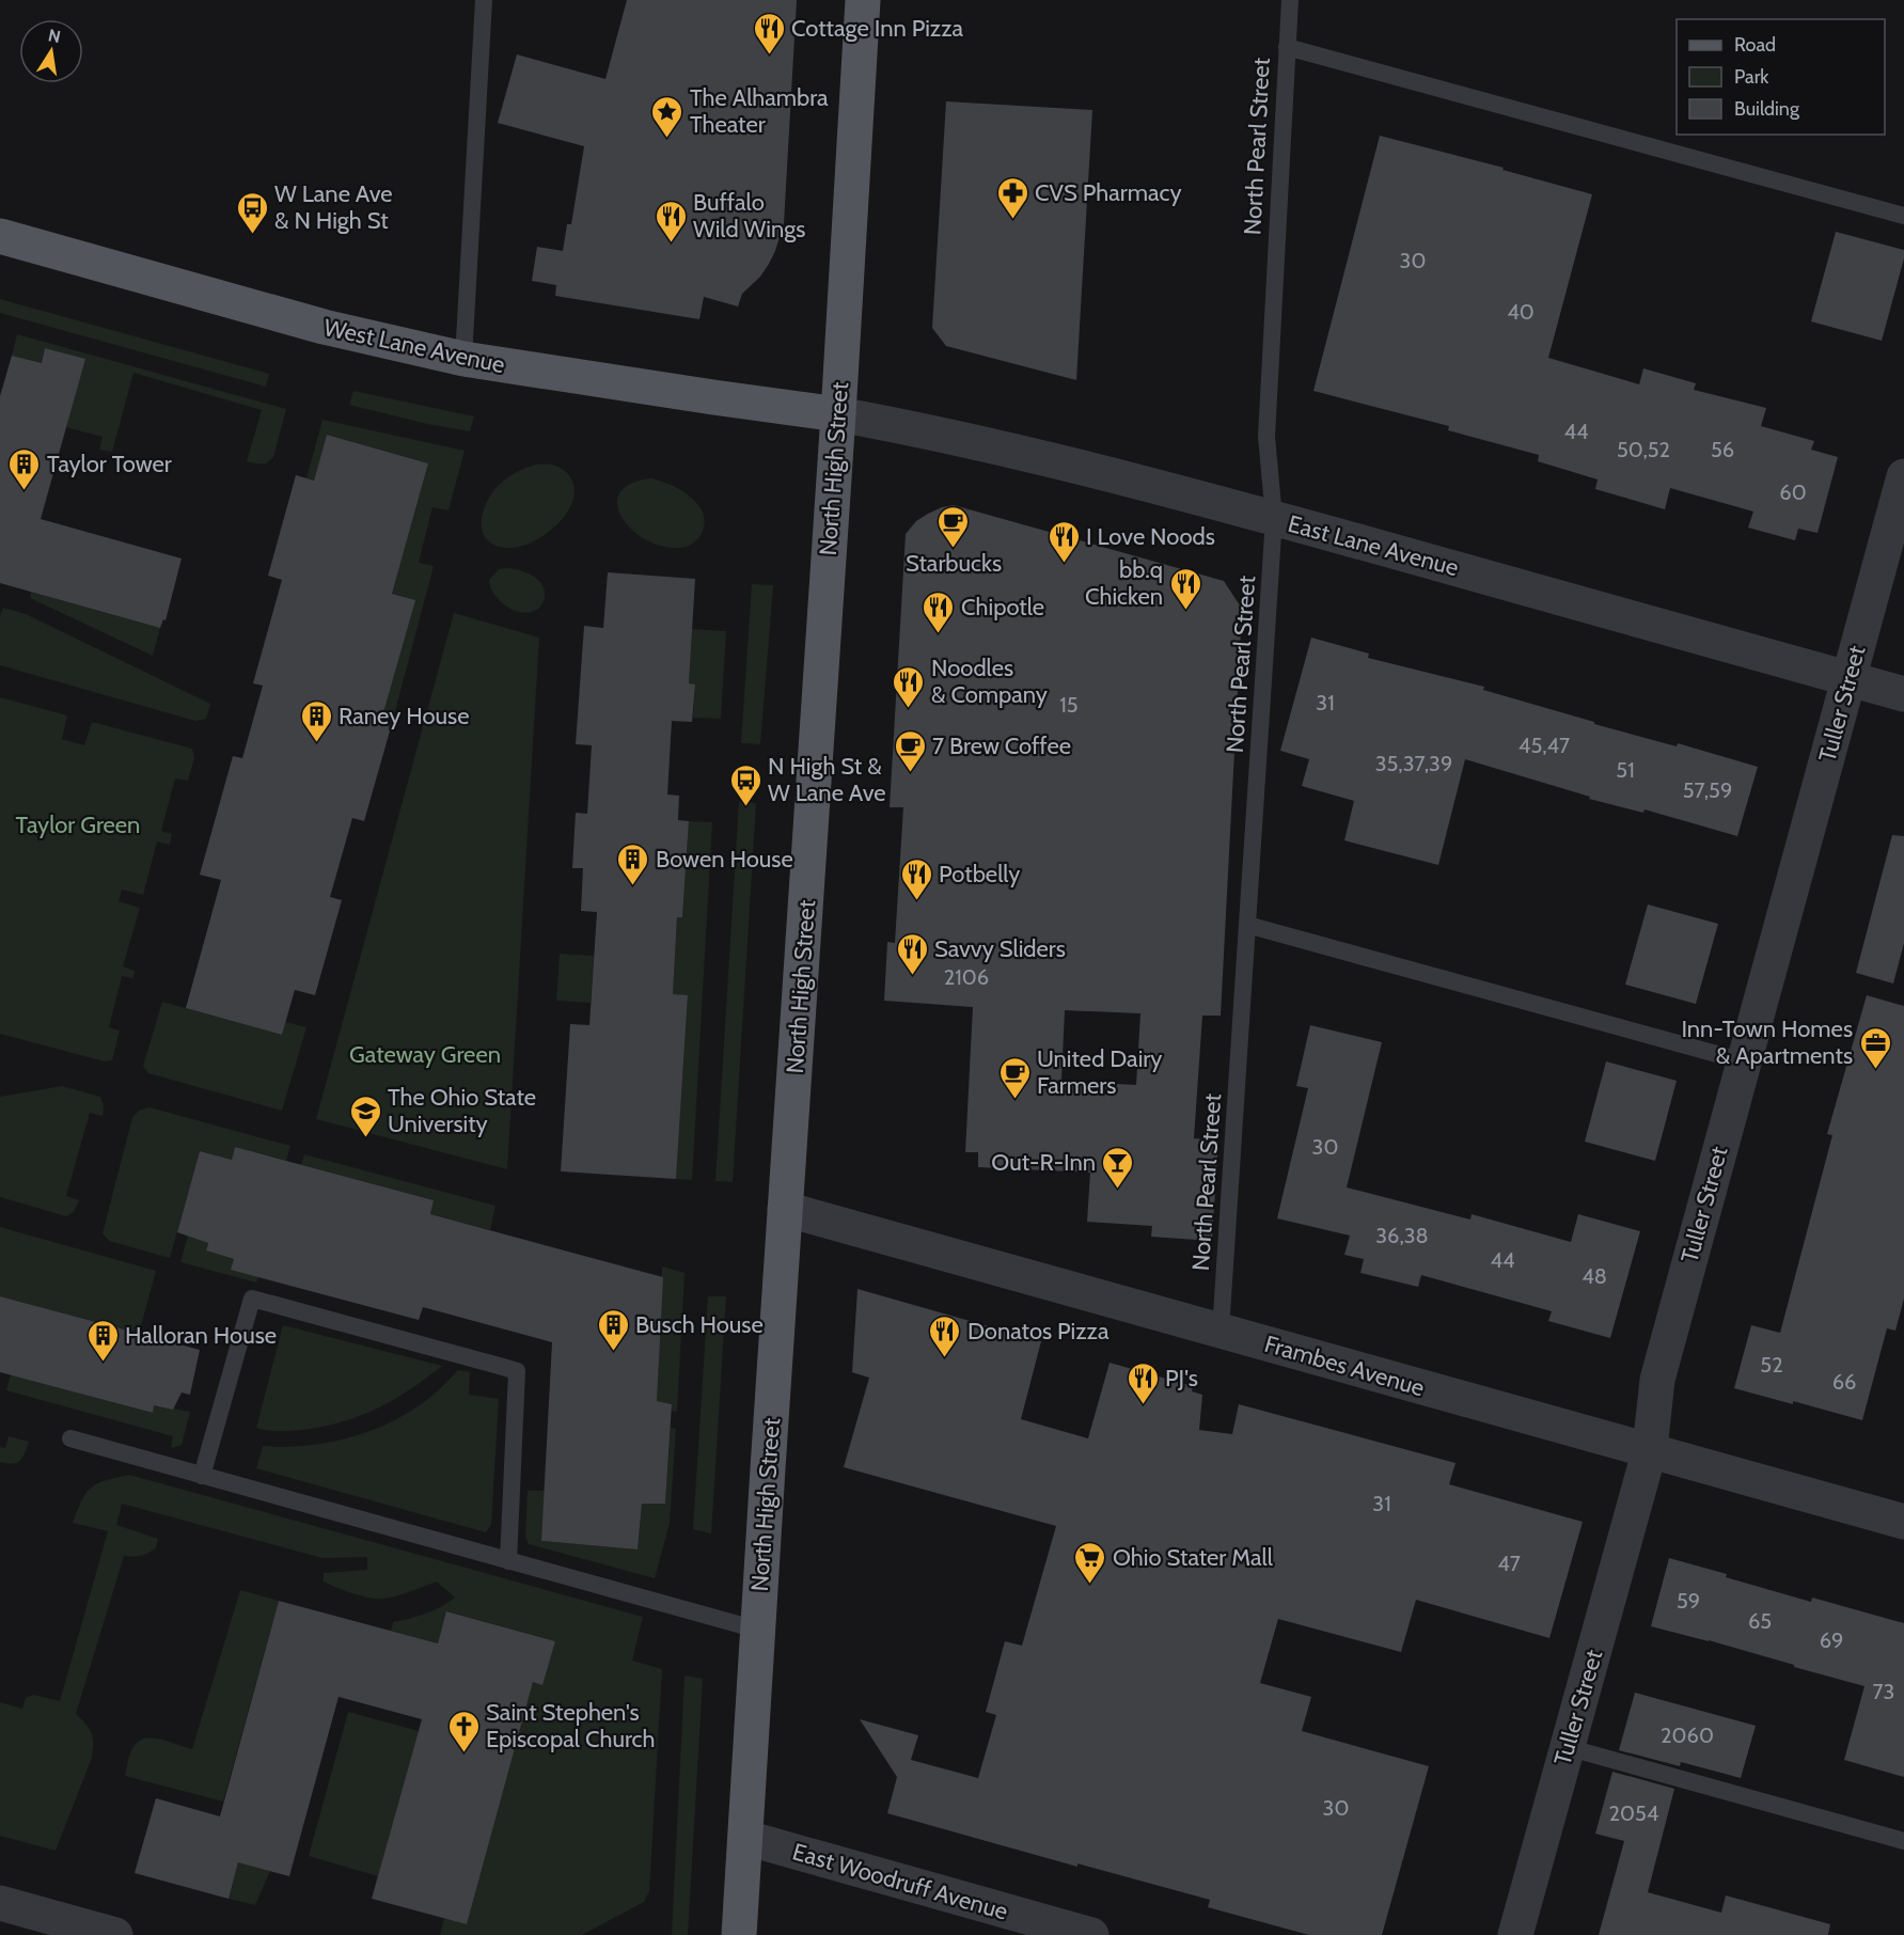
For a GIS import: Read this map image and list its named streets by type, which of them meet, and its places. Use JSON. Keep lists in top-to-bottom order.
{
  "streets": {
    "main road": ["West Lane Avenue", "North High Street"],
    "street": [
      "East Lane Avenue",
      "Tuller Street",
      "Frambes Avenue",
      "East Woodruff Avenue"
    ],
    "lane": ["North Pearl Street"]
  },
  "crossings": [
    ["North Pearl Street", "East Lane Avenue"],
    ["North Pearl Street", "Frambes Avenue"],
    ["West Lane Avenue", "North High Street"],
    ["West Lane Avenue", "East Lane Avenue"],
    ["North High Street", "East Lane Avenue"],
    ["North High Street", "Frambes Avenue"],
    ["North High Street", "East Woodruff Avenue"],
    ["East Lane Avenue", "Tuller Street"],
    ["Tuller Street", "Frambes Avenue"]
  ],
  "parks": ["Taylor Green", "Gateway Green"],
  "places": {
    "restaurant": [
      "Cottage Inn Pizza",
      "Buffalo Wild Wings",
      "I Love Noods",
      "bb.q Chicken",
      "Chipotle",
      "Noodles & Company",
      "Potbelly",
      "Savvy Sliders",
      "Donatos Pizza",
      "PJ's"
    ],
    "place": ["The Alhambra Theater"],
    "pharmacy": ["CVS Pharmacy"],
    "bus stop": ["W Lane Ave & N High St", "N High St & W Lane Ave"],
    "building": [
      "Taylor Tower",
      "Raney House",
      "Bowen House",
      "Busch House",
      "Halloran House"
    ],
    "cafe": ["Starbucks", "7 Brew Coffee", "United Dairy Farmers"],
    "office": ["Inn-Town Homes & Apartments"],
    "school or university": ["The Ohio State University"],
    "bar": ["Out-R-Inn"],
    "supermarket": ["Ohio Stater Mall"],
    "church": ["Saint Stephen's Episcopal Church"]
  },
  "house_numbers": [
    "30",
    "40",
    "44",
    "50,52",
    "56",
    "60",
    "31",
    "15",
    "45,47",
    "35,37,39",
    "51",
    "57,59",
    "2106",
    "30",
    "36,38",
    "44",
    "48",
    "52",
    "66",
    "31",
    "47",
    "59",
    "65",
    "69",
    "73",
    "2060",
    "30",
    "2054"
  ],
  "legend": ["Road", "Park", "Building"],
  "north": "top"
}
